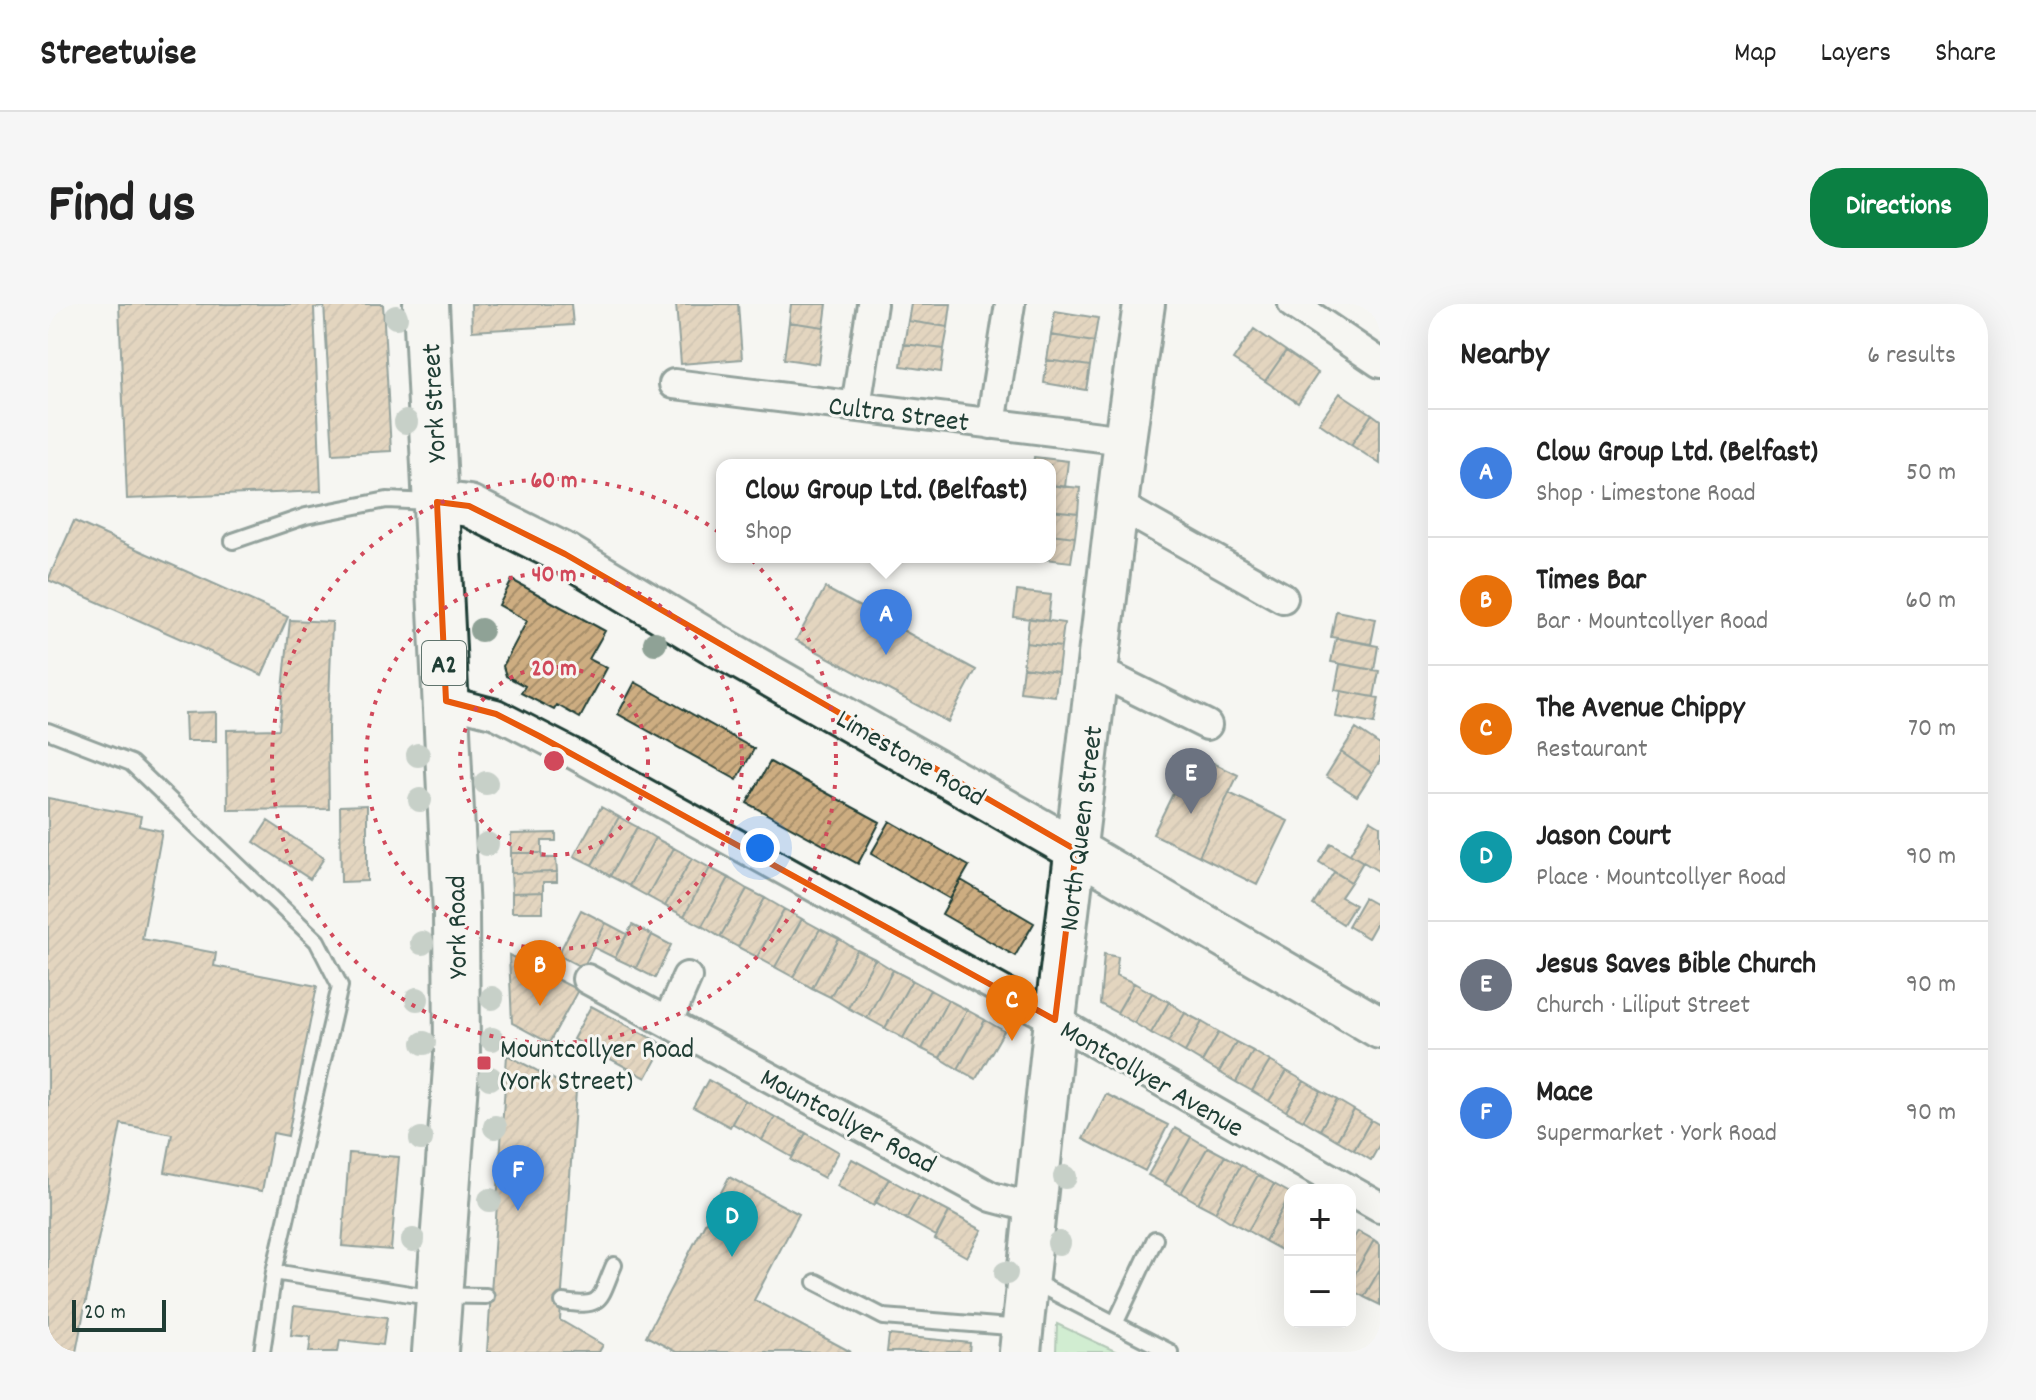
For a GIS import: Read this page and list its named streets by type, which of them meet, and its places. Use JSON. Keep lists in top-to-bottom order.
{
  "streets": {
    "main road": [
      "York Street",
      "A2",
      "Limestone Road",
      "North Queen Street",
      "York Road"
    ],
    "street": ["Cultra Street", "Montcollyer Avenue", "Mountcollyer Road"]
  },
  "crossings": [
    ["York Street", "Limestone Road"],
    ["York Street", "York Road"],
    ["Cultra Street", "North Queen Street"],
    ["Limestone Road", "North Queen Street"],
    ["Limestone Road", "York Road"],
    ["North Queen Street", "Montcollyer Avenue"],
    ["North Queen Street", "Mountcollyer Road"],
    ["York Road", "Montcollyer Avenue"]
  ],
  "places": {
    "transit": ["Mountcollyer Road (York Street)"]
  },
  "scale_bar": "20 m",
  "page": {
    "header": "Streetwise",
    "nav": ["Map", "Layers", "Share"],
    "title": "Find us",
    "buttons": "Directions",
    "heading": ["Nearby", "6 results"],
    "list": [
      {
        "mark": "A",
        "name": "Clow Group Ltd. (Belfast)",
        "note": "Shop · Limestone Road",
        "value": "50 m"
      },
      {
        "mark": "B",
        "name": "Times Bar",
        "note": "Bar · Mountcollyer Road",
        "value": "60 m"
      },
      {
        "mark": "C",
        "name": "The Avenue Chippy",
        "note": "Restaurant",
        "value": "70 m"
      },
      {
        "mark": "D",
        "name": "Jason Court",
        "note": "Place · Mountcollyer Road",
        "value": "90 m"
      },
      {
        "mark": "E",
        "name": "Jesus Saves Bible Church",
        "note": "Church · Liliput Street",
        "value": "90 m"
      },
      {
        "mark": "F",
        "name": "Mace",
        "note": "Supermarket · York Road",
        "value": "90 m"
      }
    ],
    "popup": ["Clow Group Ltd. (Belfast)", "Shop"],
    "pins": [
      "A",
      "E",
      "B",
      "C",
      "F",
      "D"
    ],
    "map_buttons": ["+", "−"],
    "scale": "20 m"
  },
  "rings": ["60 m", "40 m", "20 m"]
}
